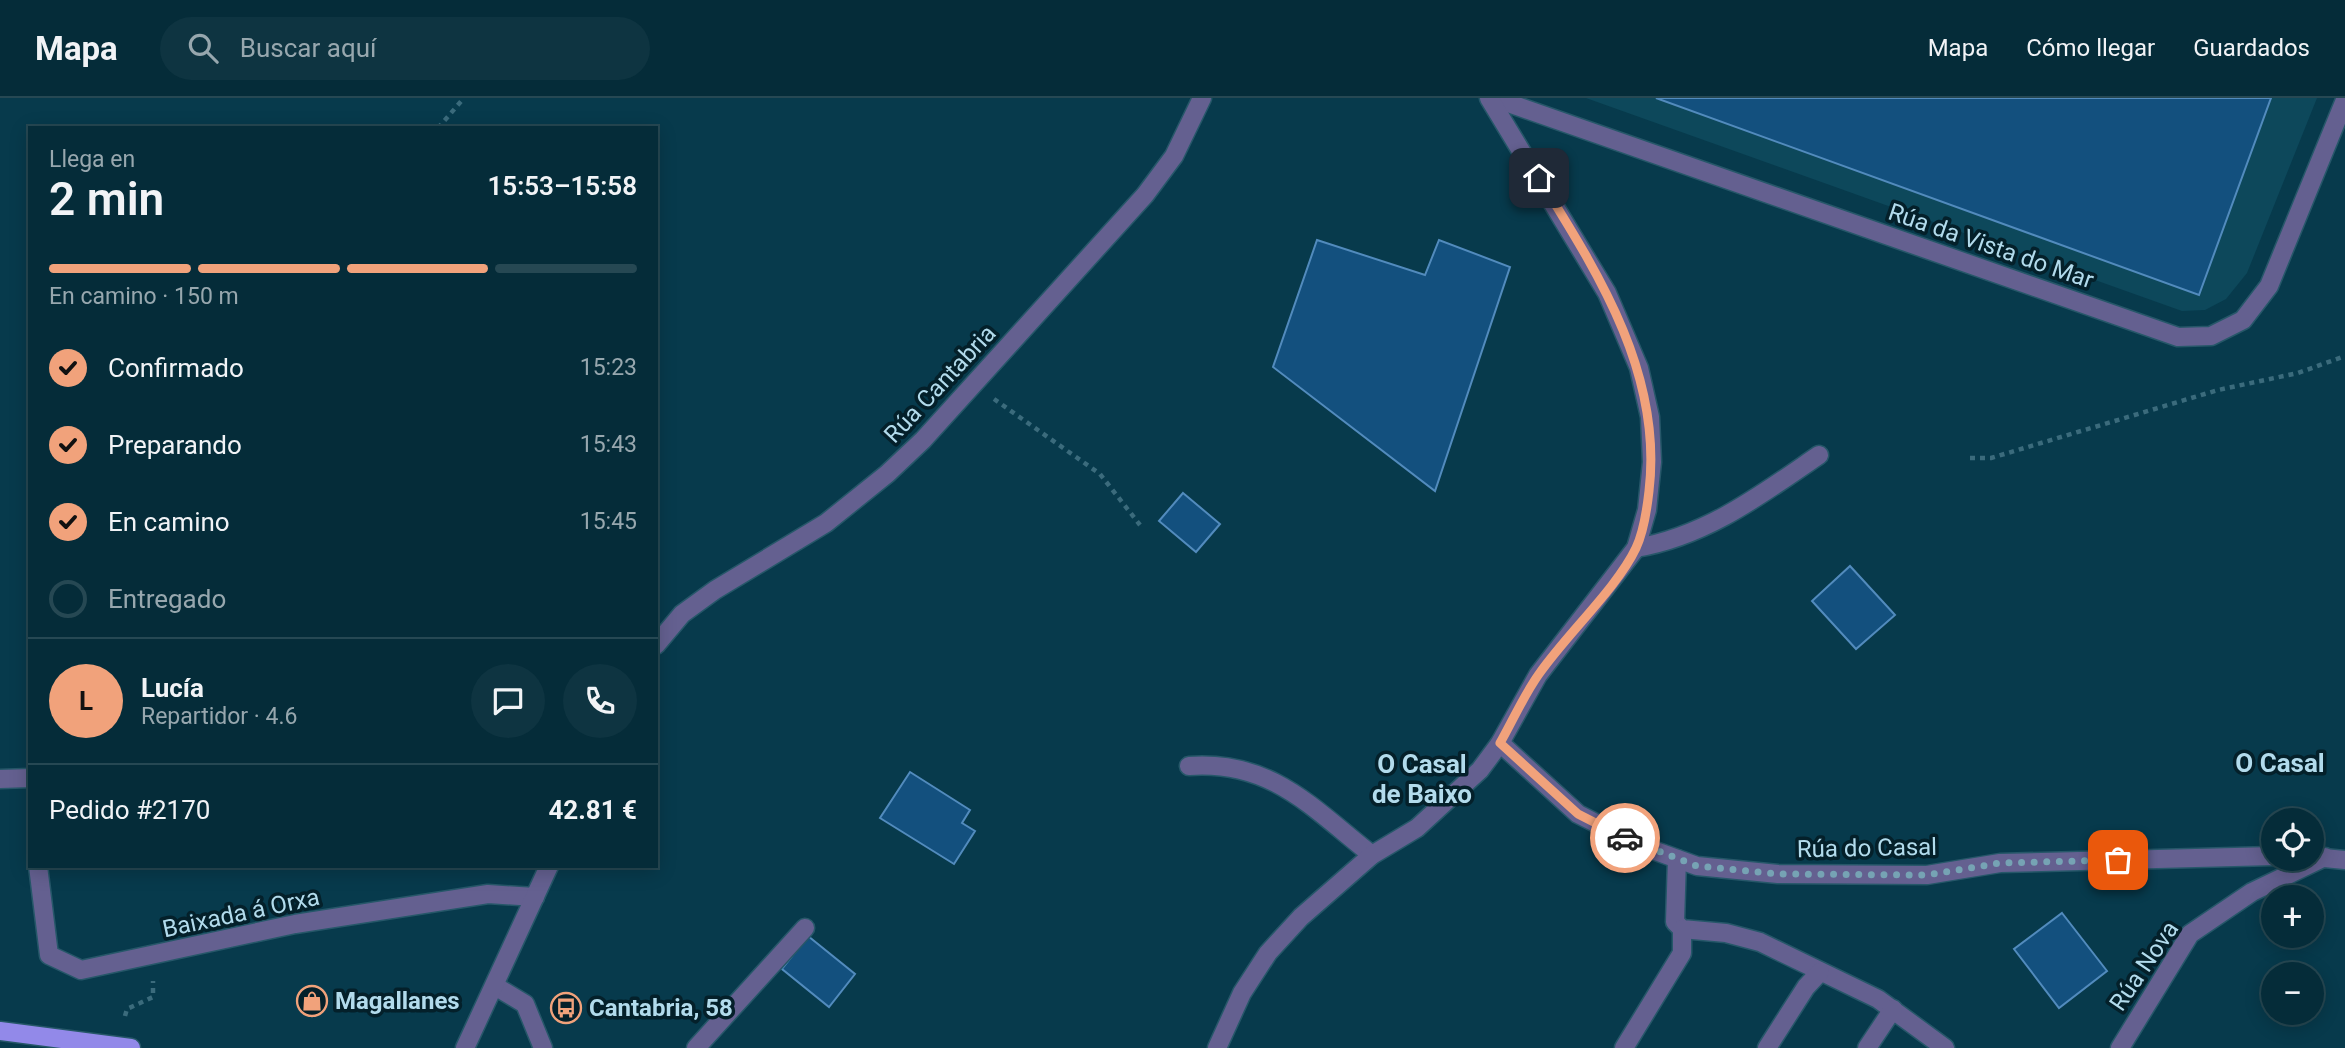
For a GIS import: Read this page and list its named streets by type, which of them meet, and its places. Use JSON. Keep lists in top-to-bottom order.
{
  "streets": {
    "street": [
      "Rúa da Vista do Mar",
      "Rúa Cantabria",
      "Rúa do Casal",
      "Baixada á Orxa",
      "Rúa Nova"
    ]
  },
  "districts": ["O Casal", "O Casal de Baixo"],
  "places": {
    "shop": ["Magallanes"],
    "bus stop": ["Cantabria, 58"]
  },
  "page": {
    "header": "Mapa",
    "search": "Buscar aquí",
    "nav": ["Mapa", "Cómo llegar", "Guardados"],
    "heading": ["2 min", "Llega en", "15:53–15:58"],
    "panel": [
      "Lucía",
      "Repartidor · 4.6",
      "Pedido #2170",
      "42.81 €"
    ],
    "bar": "En camino · 150 m",
    "list": [
      ["Confirmado", "15:23"],
      ["Preparando", "15:43"],
      ["En camino", "15:45"],
      "Entregado"
    ],
    "round": "L",
    "map_buttons": ["+", "−"]
  }
}
